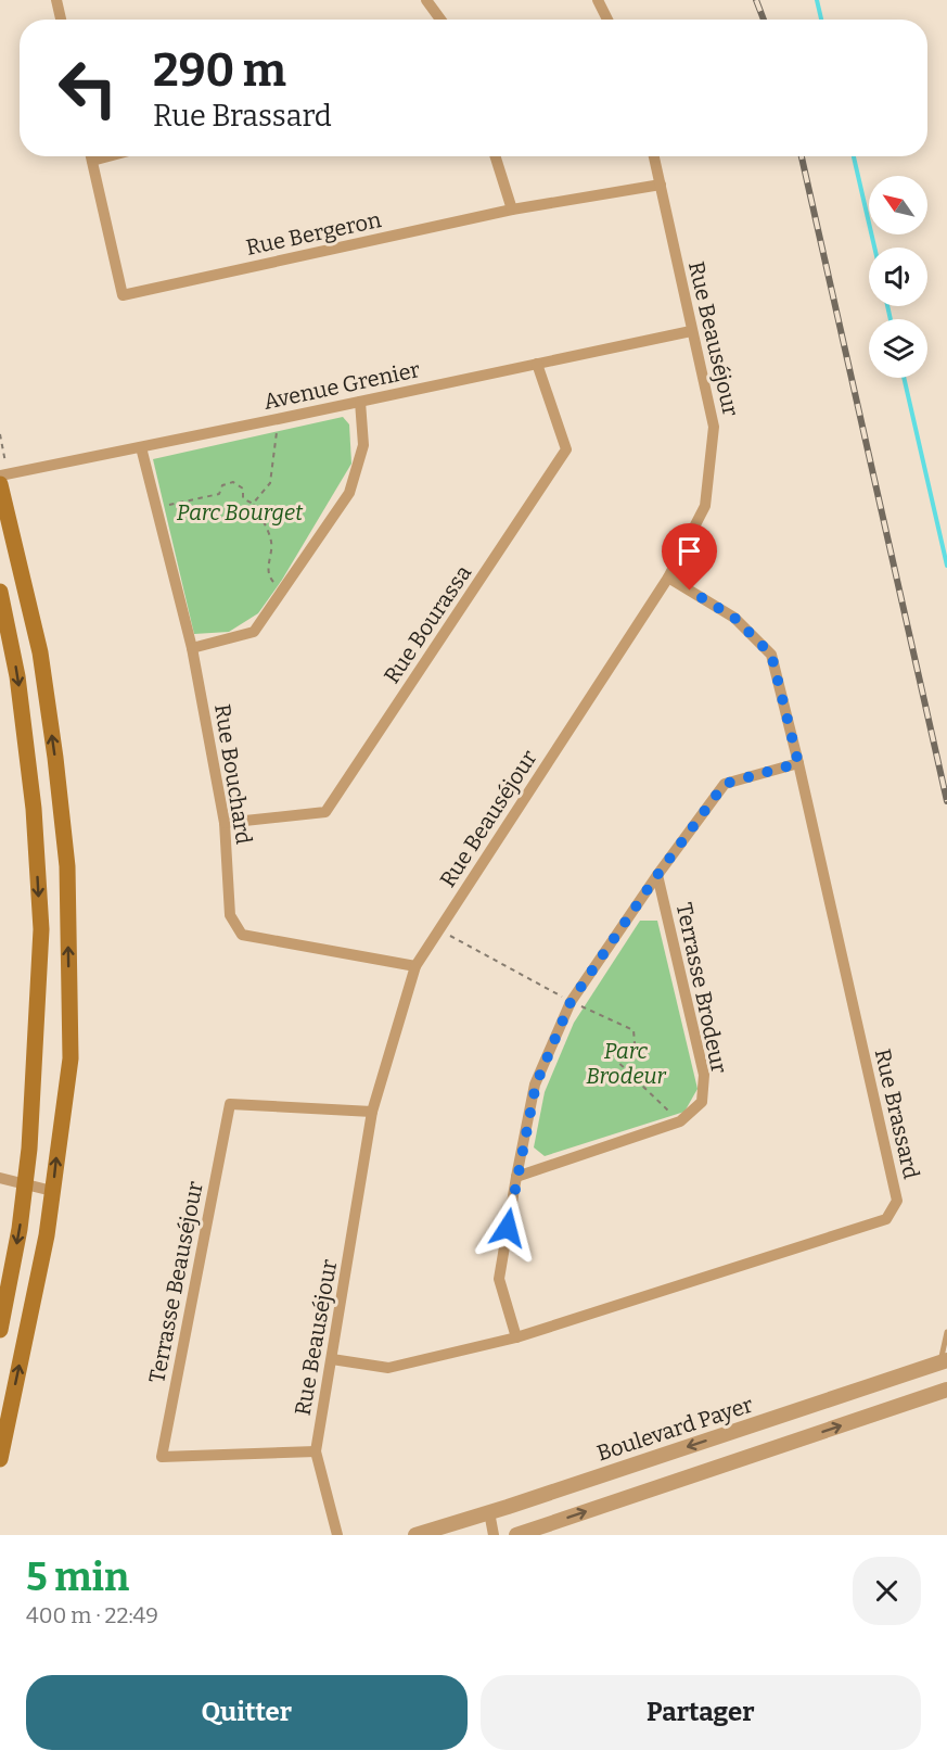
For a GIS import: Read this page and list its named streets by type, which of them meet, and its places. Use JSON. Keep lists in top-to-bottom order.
{
  "streets": {
    "street": [
      "Rue Bergeron",
      "Rue Beauséjour",
      "Avenue Grenier",
      "Rue Bourassa",
      "Rue Bouchard",
      "Terrasse Brodeur",
      "Rue Brassard",
      "Terrasse Beauséjour",
      "Boulevard Payer"
    ]
  },
  "crossings": [
    ["Rue Bergeron", "Rue Beauséjour"],
    ["Rue Beauséjour", "Avenue Grenier"],
    ["Rue Beauséjour", "Rue Bouchard"],
    ["Rue Beauséjour", "Rue Brassard"],
    ["Rue Beauséjour", "Terrasse Beauséjour"],
    ["Avenue Grenier", "Rue Bourassa"],
    ["Avenue Grenier", "Rue Bouchard"],
    ["Rue Bourassa", "Rue Bouchard"]
  ],
  "parks": ["Parc Bourget", "Parc Brodeur"],
  "north": "top left",
  "page": {
    "turn": ["290 m", "Rue Brassard"],
    "heading": ["5 min", "400 m · 22:49"],
    "buttons": ["Quitter", "Partager"]
  }
}
